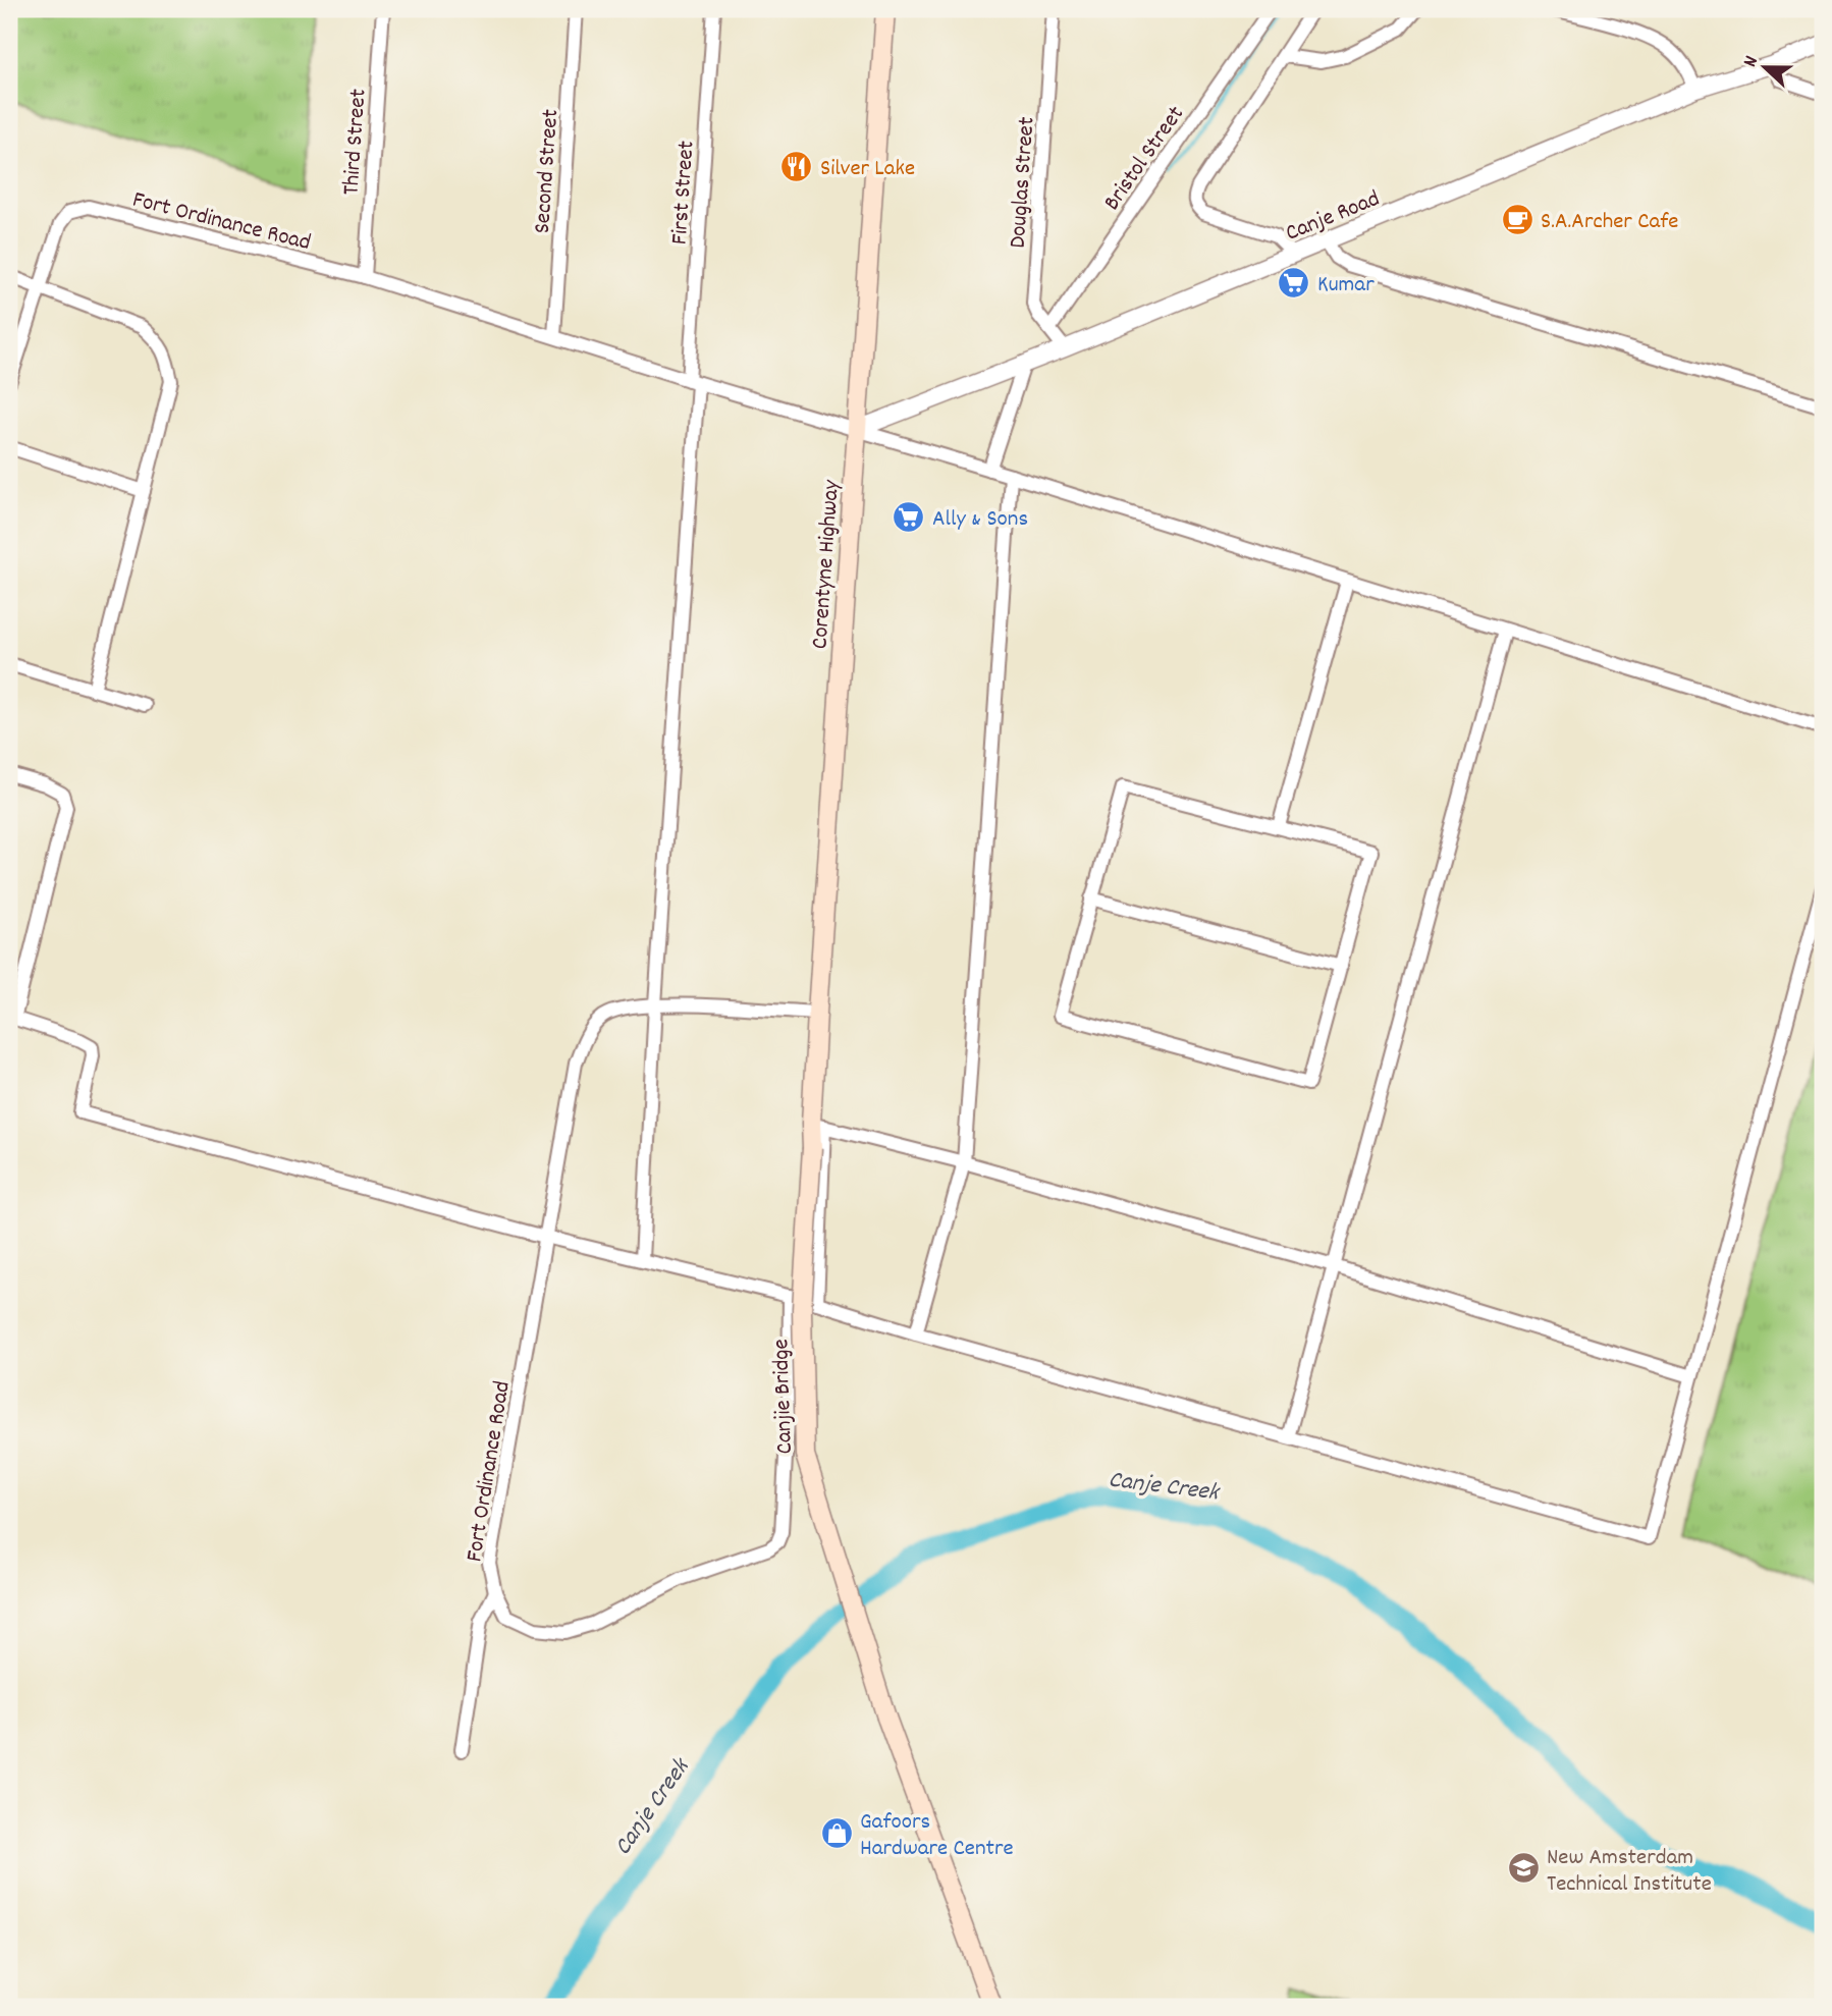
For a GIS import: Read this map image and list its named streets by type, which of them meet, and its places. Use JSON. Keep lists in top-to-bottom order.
{
  "streets": {
    "main road": ["Corentyne Highway", "Canjie Bridge"],
    "street": [
      "Third Street",
      "Bristol Street",
      "Second Street",
      "Douglas Street",
      "First Street",
      "Canje Road",
      "Fort Ordinance Road"
    ]
  },
  "crossings": [
    ["Third Street", "Fort Ordinance Road"],
    ["Bristol Street", "Douglas Street"],
    ["Second Street", "Fort Ordinance Road"],
    ["Douglas Street", "Canje Road"],
    ["First Street", "Fort Ordinance Road"],
    ["Canje Road", "Fort Ordinance Road"],
    ["Canje Road", "Corentyne Highway"],
    ["Fort Ordinance Road", "Corentyne Highway"],
    ["Corentyne Highway", "Canjie Bridge"]
  ],
  "water": ["Canje Creek"],
  "places": {
    "restaurant": ["Silver Lake"],
    "cafe": ["S.A.Archer Cafe"],
    "supermarket": ["Kumar", "Ally & Sons"],
    "shop": ["Gafoors Hardware Centre"],
    "school or university": ["New Amsterdam Technical Institute"]
  },
  "north": "left"
}
